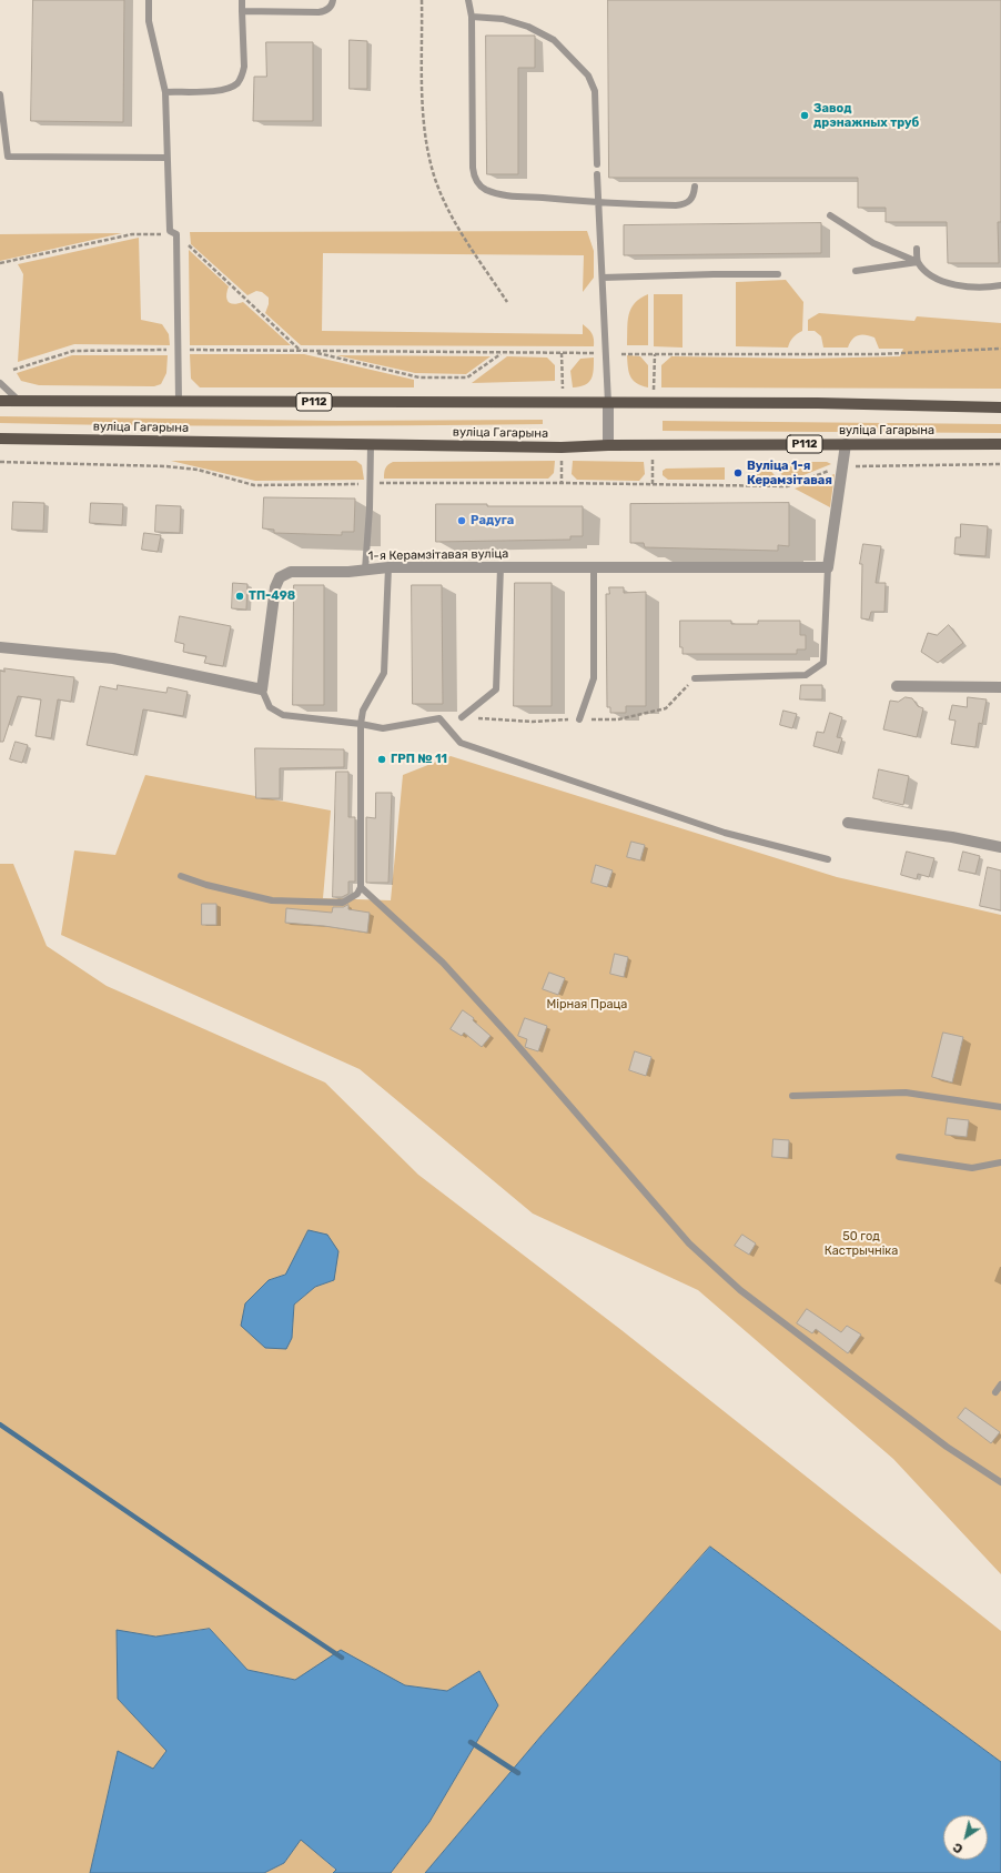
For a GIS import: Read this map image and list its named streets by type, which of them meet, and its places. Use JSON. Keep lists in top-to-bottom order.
{
  "streets": {
    "main road": ["Р112", "вуліца Гагарына"],
    "street": ["1-я Керамзітавая вуліца"]
  },
  "parks": ["Мірная Праца", "50 год Кастрычніка"],
  "places": [
    "Завод дрэнажных труб",
    "Вуліца 1-я Керамзітавая",
    "Радуга",
    "ТП-498",
    "ГРП № 11"
  ],
  "north": "bottom left"
}
